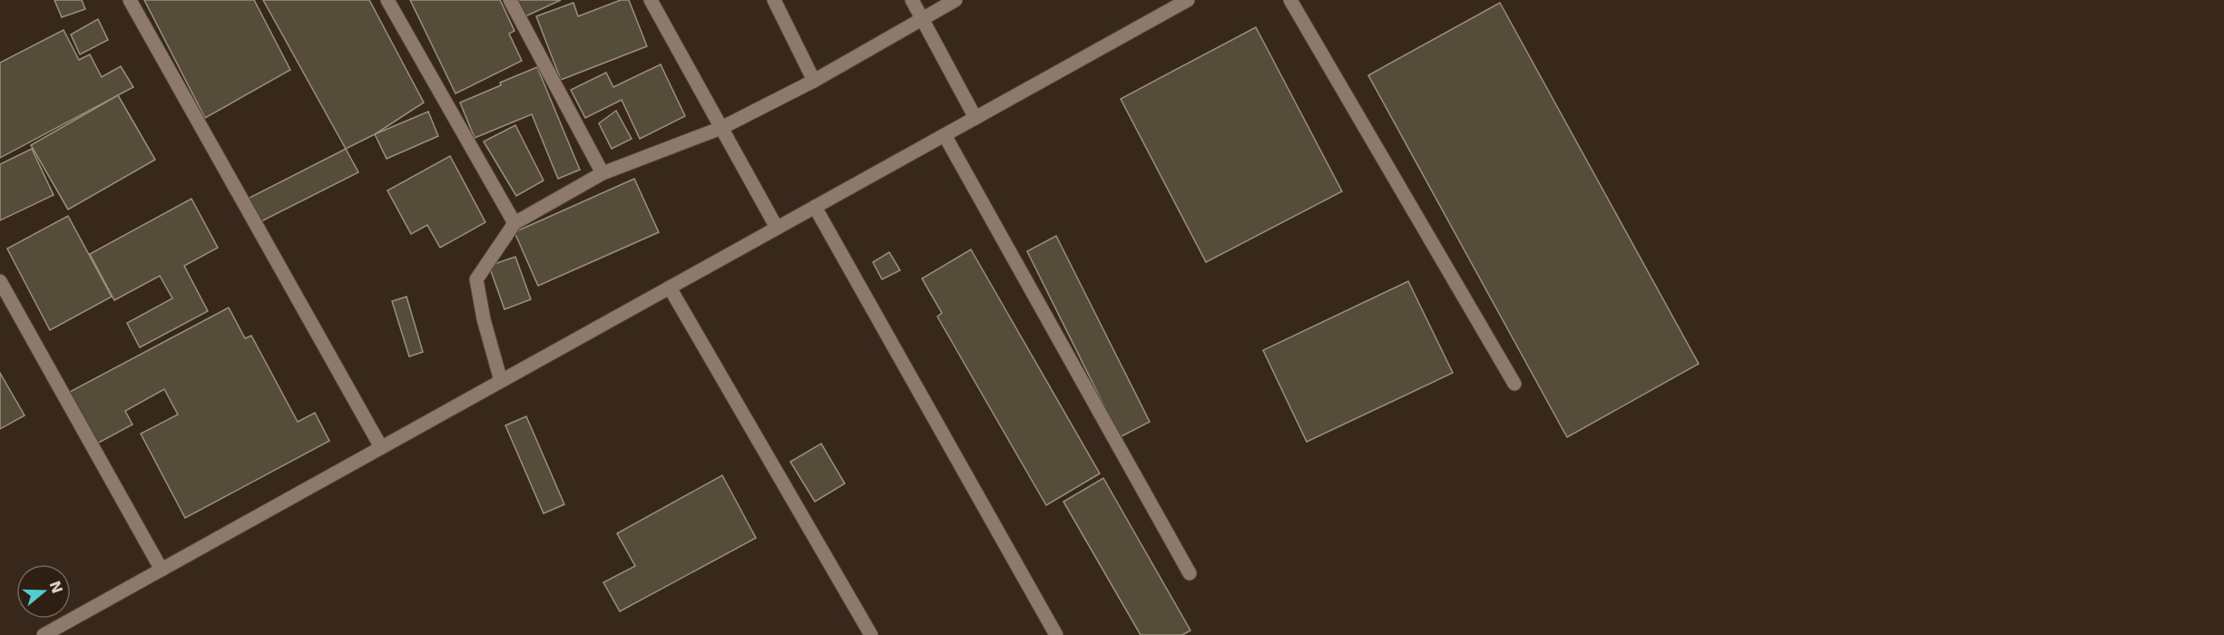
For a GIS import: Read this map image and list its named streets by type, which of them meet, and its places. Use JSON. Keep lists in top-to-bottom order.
{
  "north": "right"
}
